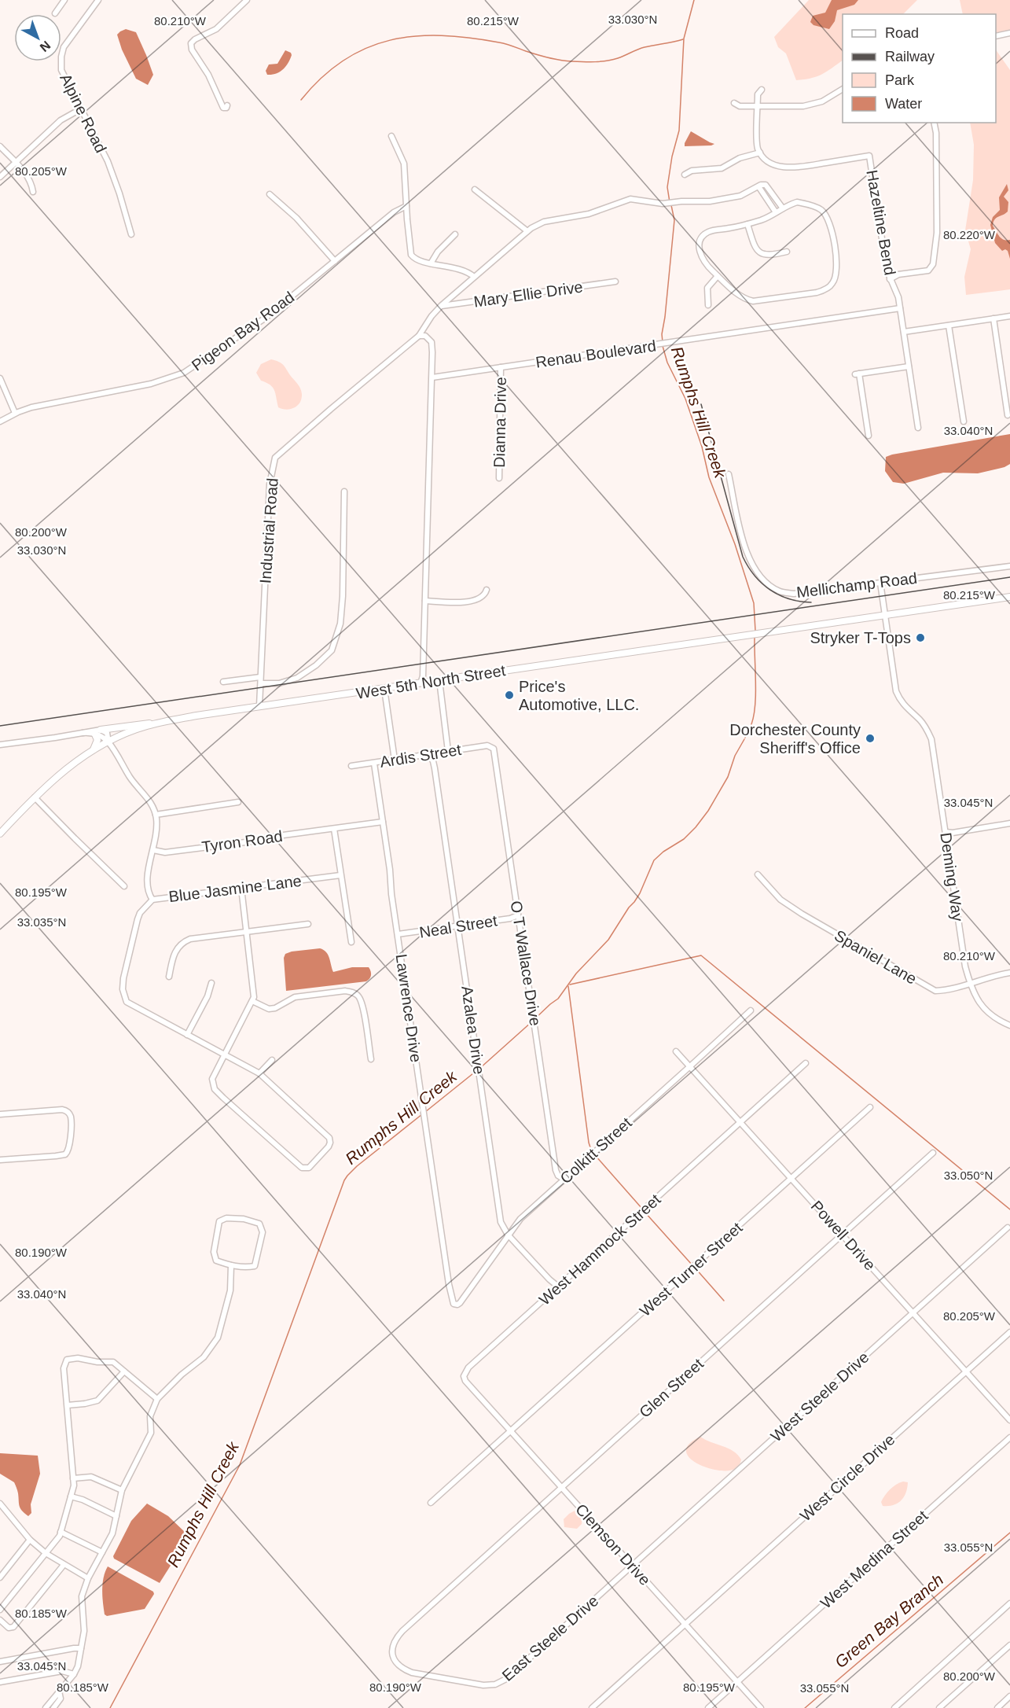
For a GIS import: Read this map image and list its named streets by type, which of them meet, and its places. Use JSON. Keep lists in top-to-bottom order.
{
  "streets": {
    "main road": ["West 5th North Street"],
    "street": [
      "Alpine Road",
      "Hazeltine Bend",
      "Mary Ellie Drive",
      "Pigeon Bay Road",
      "Renau Boulevard",
      "Dianna Drive",
      "Industrial Road",
      "Mellichamp Road",
      "Ardis Street",
      "Tyron Road",
      "Deming Way",
      "Blue Jasmine Lane",
      "Neal Street",
      "Spaniel Lane",
      "O T Wallace Drive",
      "Lawrence Drive",
      "Azalea Drive",
      "Colkitt Street",
      "Powell Drive",
      "West Hammock Street",
      "West Turner Street",
      "Glen Street",
      "West Steele Drive",
      "West Circle Drive",
      "Clemson Drive",
      "West Medina Street",
      "East Steele Drive"
    ]
  },
  "crossings": [
    ["Hazeltine Bend", "Renau Boulevard"],
    ["Mary Ellie Drive", "Industrial Road"],
    ["Renau Boulevard", "Dianna Drive"],
    ["Industrial Road", "West 5th North Street"],
    ["Mellichamp Road", "Deming Way"],
    ["West 5th North Street", "Deming Way"],
    ["Ardis Street", "O T Wallace Drive"],
    ["Ardis Street", "Lawrence Drive"],
    ["Ardis Street", "Azalea Drive"],
    ["Tyron Road", "Lawrence Drive"],
    ["Deming Way", "Spaniel Lane"],
    ["Neal Street", "O T Wallace Drive"],
    ["Neal Street", "Lawrence Drive"],
    ["Neal Street", "Azalea Drive"],
    ["O T Wallace Drive", "Colkitt Street"],
    ["Lawrence Drive", "Colkitt Street"],
    ["Azalea Drive", "Colkitt Street"],
    ["Azalea Drive", "West Hammock Street"],
    ["Colkitt Street", "Powell Drive"],
    ["Powell Drive", "West Hammock Street"],
    ["Powell Drive", "West Turner Street"],
    ["Powell Drive", "Glen Street"],
    ["Powell Drive", "West Steele Drive"],
    ["Powell Drive", "West Circle Drive"],
    ["West Hammock Street", "Clemson Drive"],
    ["West Turner Street", "Clemson Drive"],
    ["Glen Street", "Clemson Drive"],
    ["Glen Street", "East Steele Drive"],
    ["West Steele Drive", "Clemson Drive"],
    ["West Steele Drive", "East Steele Drive"],
    ["West Circle Drive", "Clemson Drive"],
    ["Clemson Drive", "West Medina Street"],
    ["Clemson Drive", "East Steele Drive"]
  ],
  "water": ["Rumphs Hill Creek", "Green Bay Branch"],
  "places": ["Stryker T-Tops", "Price's Automotive, LLC.", "Dorchester County Sheriff's Office"],
  "legend": [
    "Road",
    "Railway",
    "Park",
    "Water"
  ],
  "north": "bottom right",
  "coordinates": [
    "33.030°N",
    "80.210°W",
    "80.215°W",
    "80.205°W",
    "80.220°W",
    "33.040°N",
    "80.200°W",
    "33.045°N",
    "80.195°W",
    "33.035°N",
    "33.050°N",
    "80.190°W",
    "33.055°N",
    "80.185°W"
  ]
}
